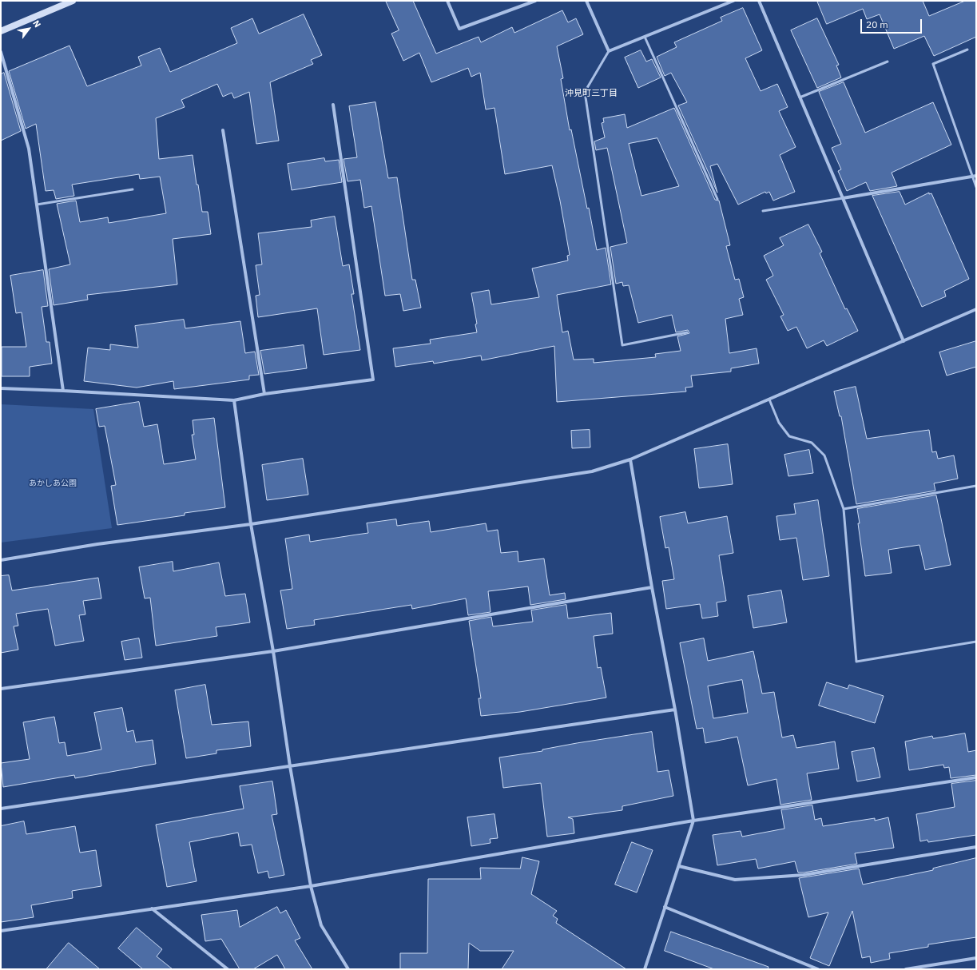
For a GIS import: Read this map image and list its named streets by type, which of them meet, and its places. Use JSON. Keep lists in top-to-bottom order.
{
  "districts": ["沖見町三丁目"],
  "parks": ["あかしあ公園"],
  "scale_bar": "20 m",
  "north": "top right"
}
